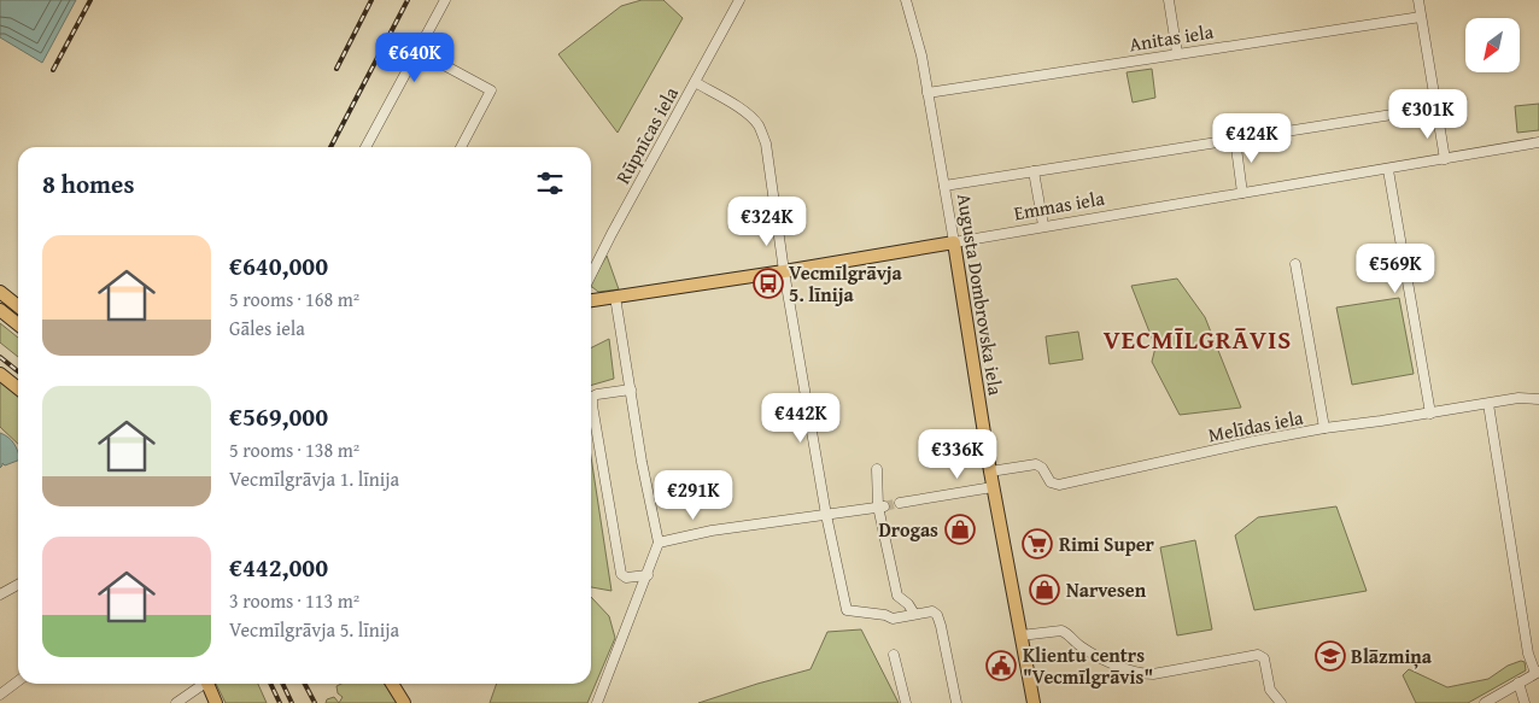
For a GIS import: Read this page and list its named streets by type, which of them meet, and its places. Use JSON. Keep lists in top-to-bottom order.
{
  "streets": {
    "main road": ["Emmas iela", "Augusta Dombrovska iela"],
    "street": ["Anitas iela", "Rūpnīcas iela", "Melīdas iela"]
  },
  "crossings": [
    ["Anitas iela", "Augusta Dombrovska iela"],
    ["Emmas iela", "Augusta Dombrovska iela"],
    ["Augusta Dombrovska iela", "Melīdas iela"]
  ],
  "districts": ["VECMĪLGRĀVIS"],
  "places": {
    "bus stop": ["Vecmīlgrāvja 5. līnija"],
    "shop": ["Drogas", "Narvesen"],
    "supermarket": ["Rimi Super"],
    "school or university": ["Blāzmiņa"],
    "public building": ["Klientu centrs \"Vecmīlgrāvis\""]
  },
  "north": "bottom left",
  "page": {
    "price": [
      "€640K",
      "€301K",
      "€424K",
      "€324K",
      "€569K",
      "€442K",
      "€336K",
      "€291K"
    ],
    "heading": "8 homes",
    "list": [
      {
        "name": "€640,000",
        "note": "5 rooms · 168 m² · Gāles iela"
      },
      {
        "name": "€569,000",
        "note": "5 rooms · 138 m² · Vecmīlgrāvja 1. līnija"
      },
      {
        "name": "€442,000",
        "note": "3 rooms · 113 m² · Vecmīlgrāvja 5. līnija"
      }
    ]
  }
}
